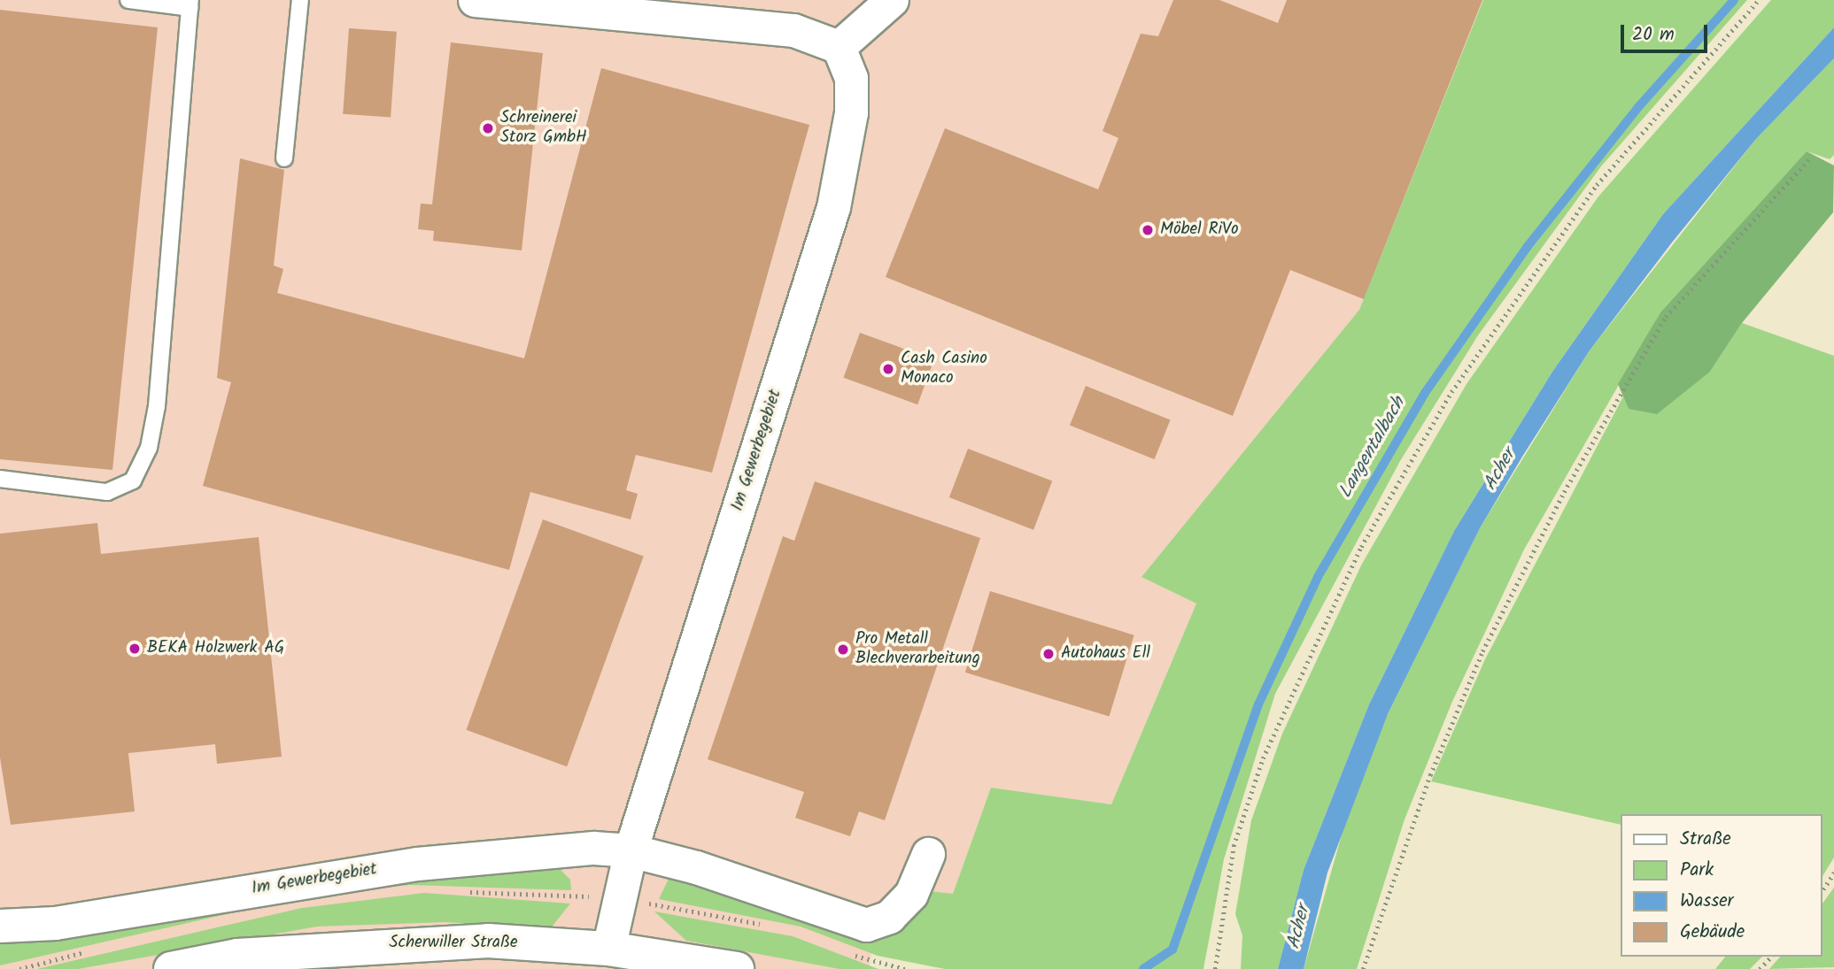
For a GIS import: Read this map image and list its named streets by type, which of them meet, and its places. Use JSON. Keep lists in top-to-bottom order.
{
  "streets": {
    "street": ["Im Gewerbegebiet", "Scherwiller Straße"]
  },
  "crossings": [
    ["Im Gewerbegebiet", "Scherwiller Straße"]
  ],
  "water": ["Langentalbach", "Acher"],
  "places": [
    "Schreinerei Storz GmbH",
    "Möbel RiVo",
    "Cash Casino Monaco",
    "BEKA Holzwerk AG",
    "Pro Metall Blechverarbeitung",
    "Autohaus Ell"
  ],
  "legend": [
    "Straße",
    "Park",
    "Wasser",
    "Gebäude"
  ],
  "scale_bar": "20 m"
}
